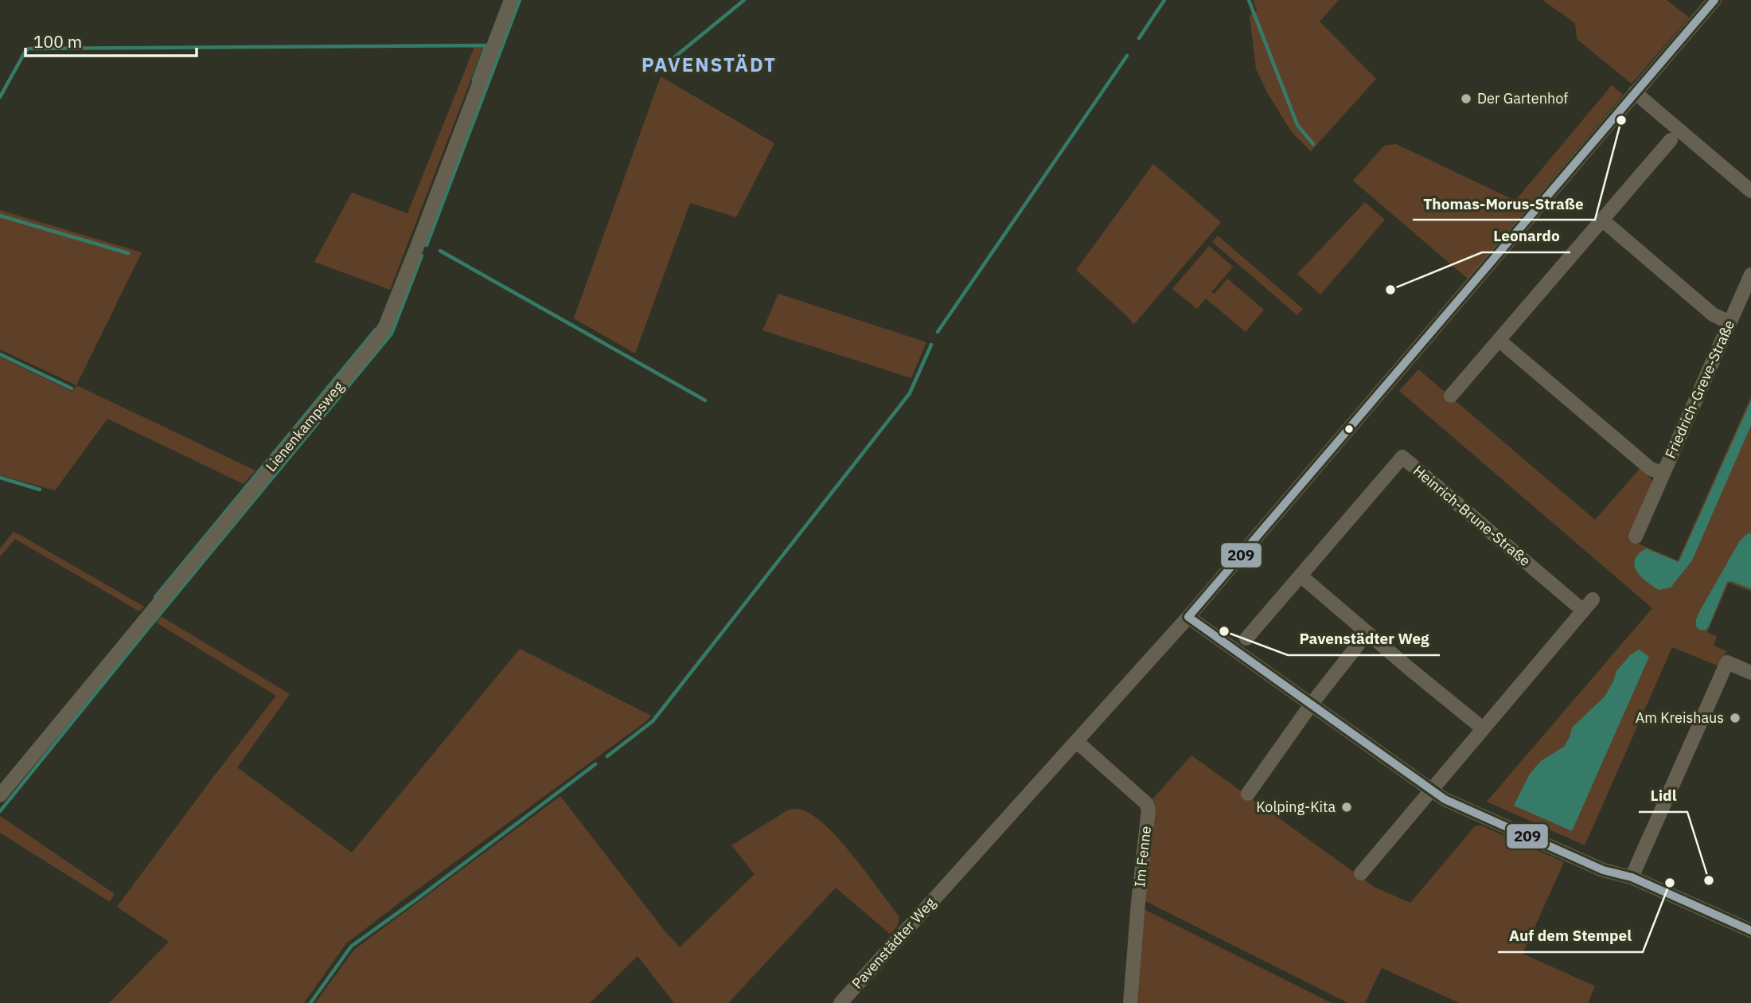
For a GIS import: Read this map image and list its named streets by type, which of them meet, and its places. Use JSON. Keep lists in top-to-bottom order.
{
  "streets": {
    "street": [
      "Friedrich-Greve-Straße",
      "Lienenkampsweg",
      "Heinrich-Brune-Straße",
      "Im Fenne",
      "Pavenstädter Weg"
    ]
  },
  "crossings": [
    ["Im Fenne", "Pavenstädter Weg"]
  ],
  "districts": ["PAVENSTÄDT"],
  "places": [
    "Der Gartenhof",
    "Thomas-Morus-Straße",
    "Leonardo",
    "Pavenstädter Weg",
    "Am Kreishaus",
    "Kolping-Kita",
    "Lidl",
    "Auf dem Stempel"
  ],
  "lines": ["transit line 209"],
  "scale_bar": "100 m"
}
